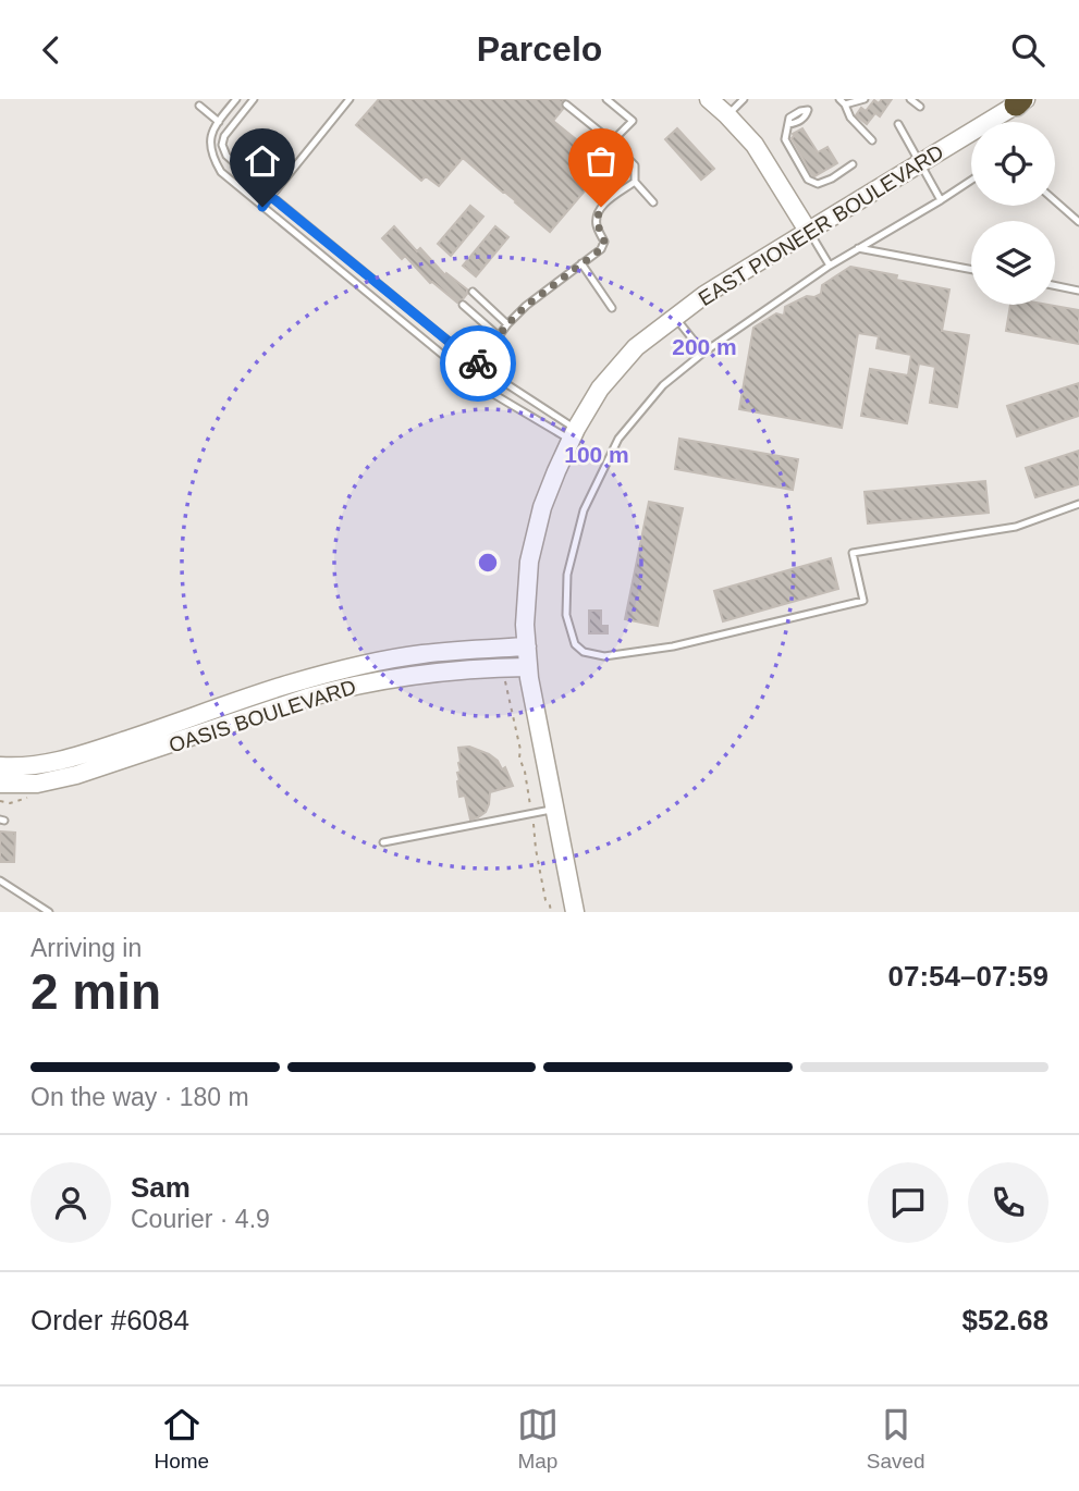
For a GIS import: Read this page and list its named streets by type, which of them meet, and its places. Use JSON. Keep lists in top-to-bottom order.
{
  "streets": {
    "main road": ["EAST PIONEER BOULEVARD", "OASIS BOULEVARD"]
  },
  "crossings": [
    ["EAST PIONEER BOULEVARD", "OASIS BOULEVARD"]
  ],
  "page": {
    "header": "Parcelo",
    "heading": ["2 min", "Arriving in", "07:54–07:59"],
    "panel": [
      "Sam",
      "Courier · 4.9",
      "Order #6084",
      "$52.68"
    ],
    "bar": "On the way · 180 m",
    "tabs": ["Home", "Map", "Saved"]
  },
  "rings": ["200 m", "100 m"]
}
